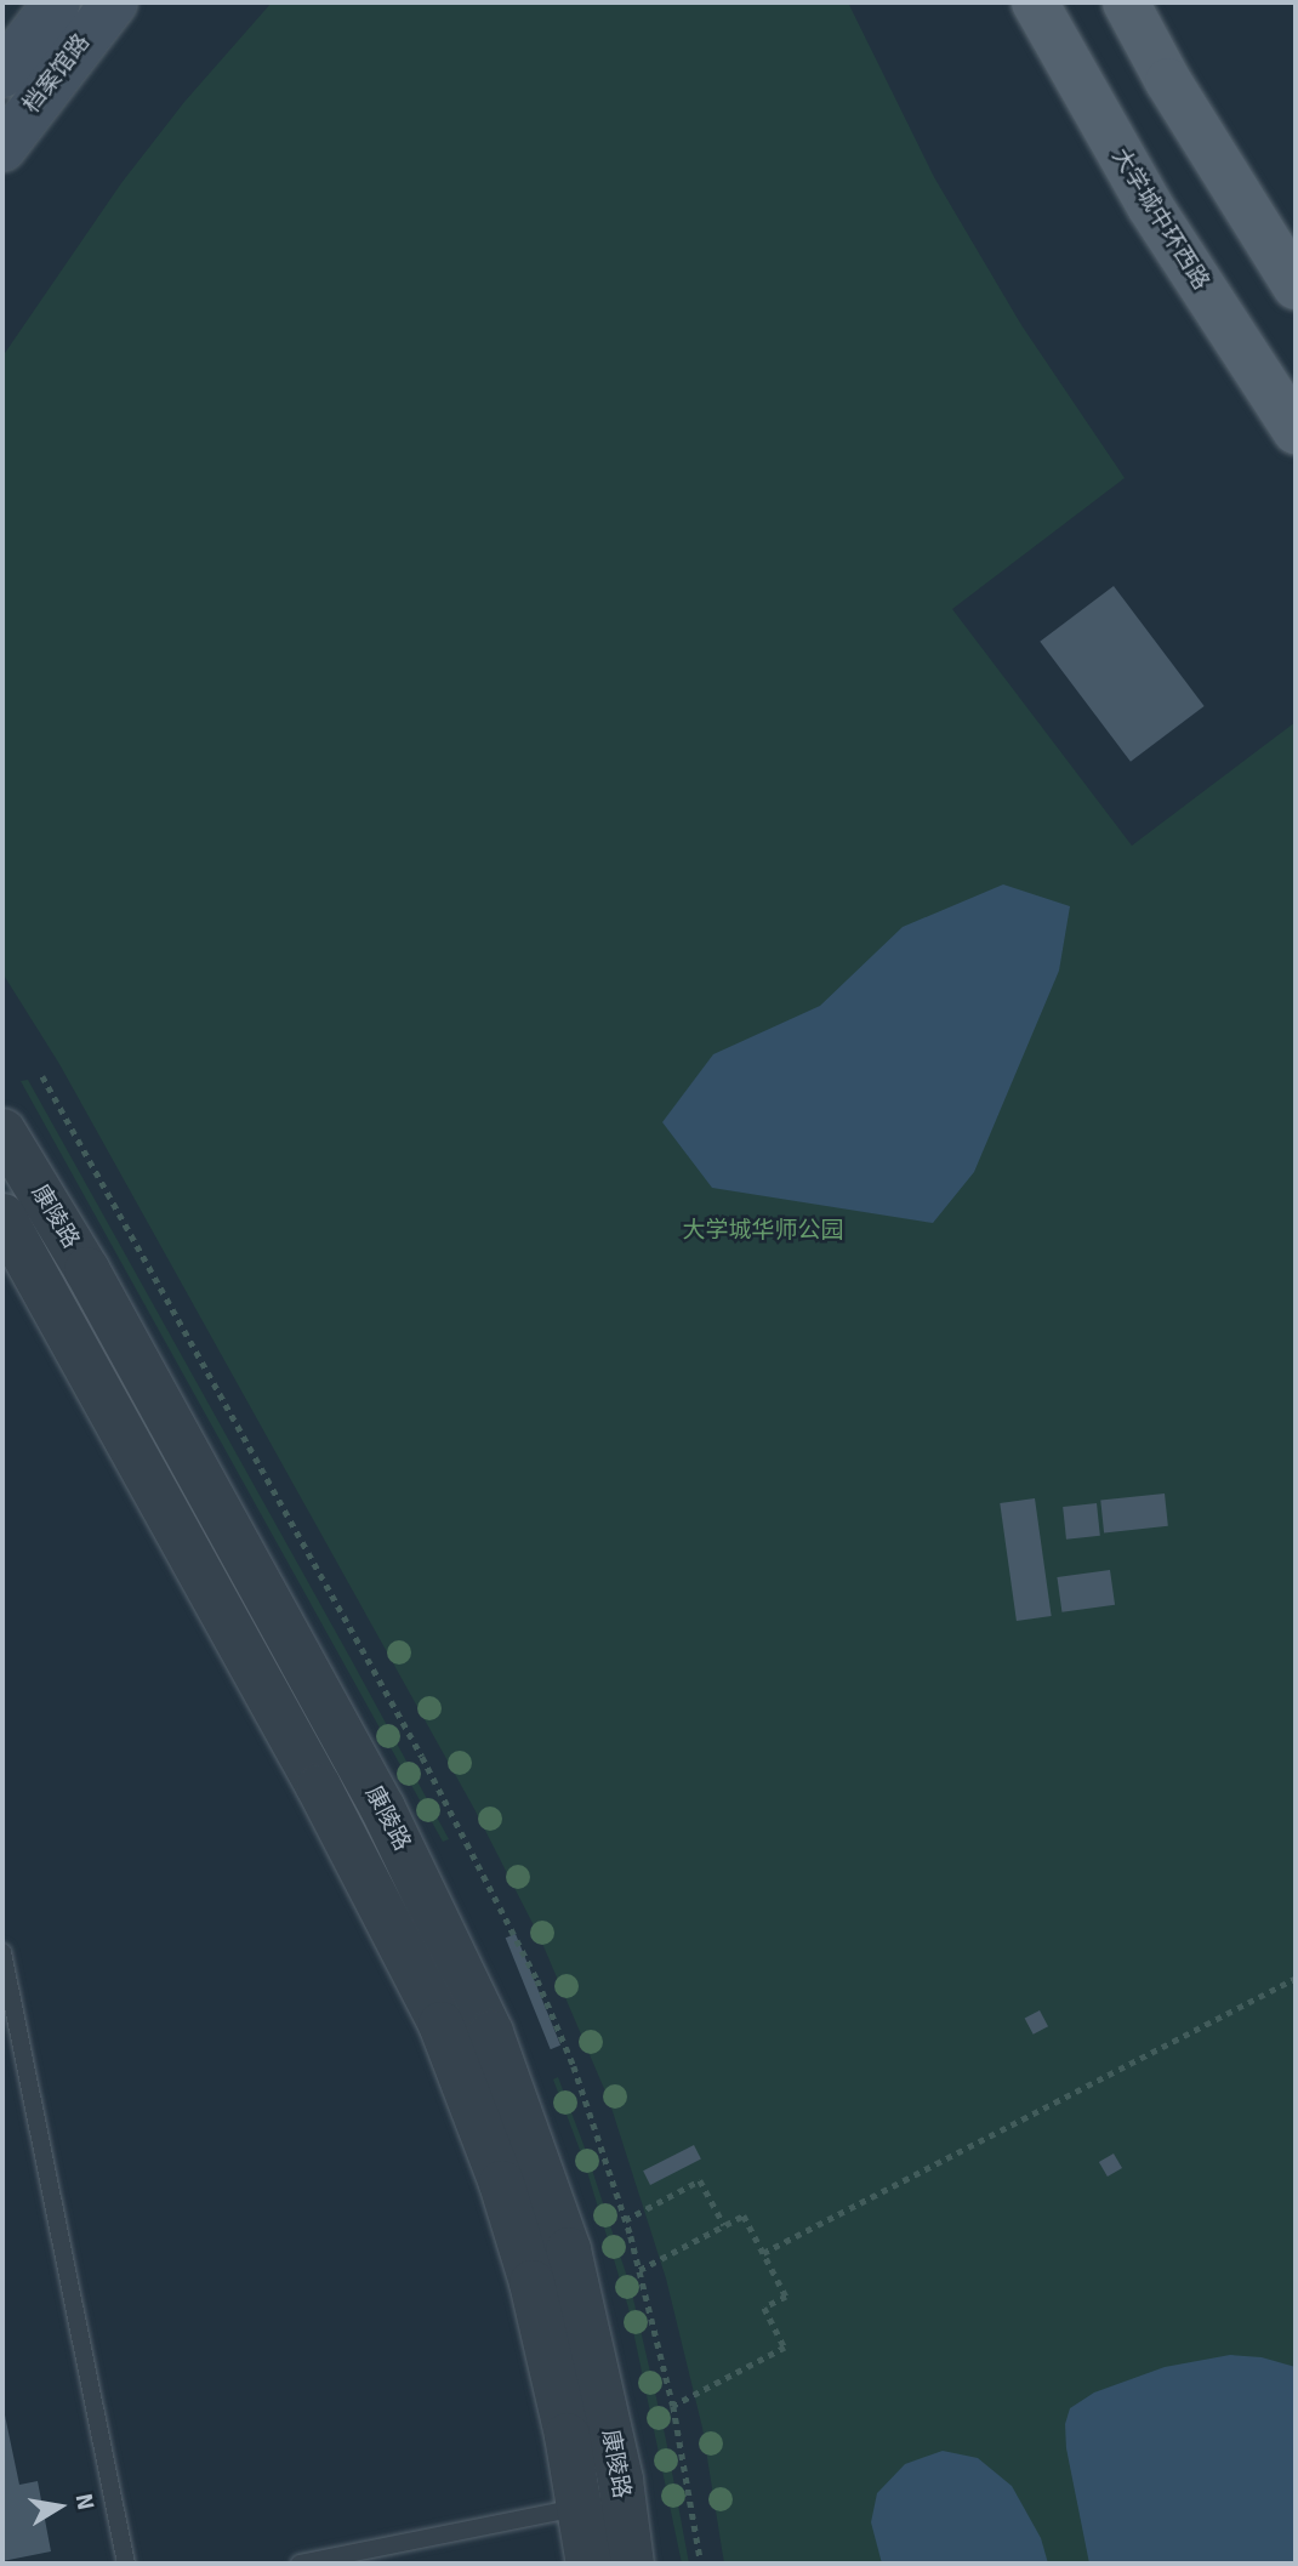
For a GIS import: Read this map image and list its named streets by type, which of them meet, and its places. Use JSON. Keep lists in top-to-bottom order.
{
  "streets": {
    "main road": ["档案馆路", "大学城中环西路"],
    "street": ["康陵路"]
  },
  "parks": ["大学城华师公园"],
  "north": "right"
}
